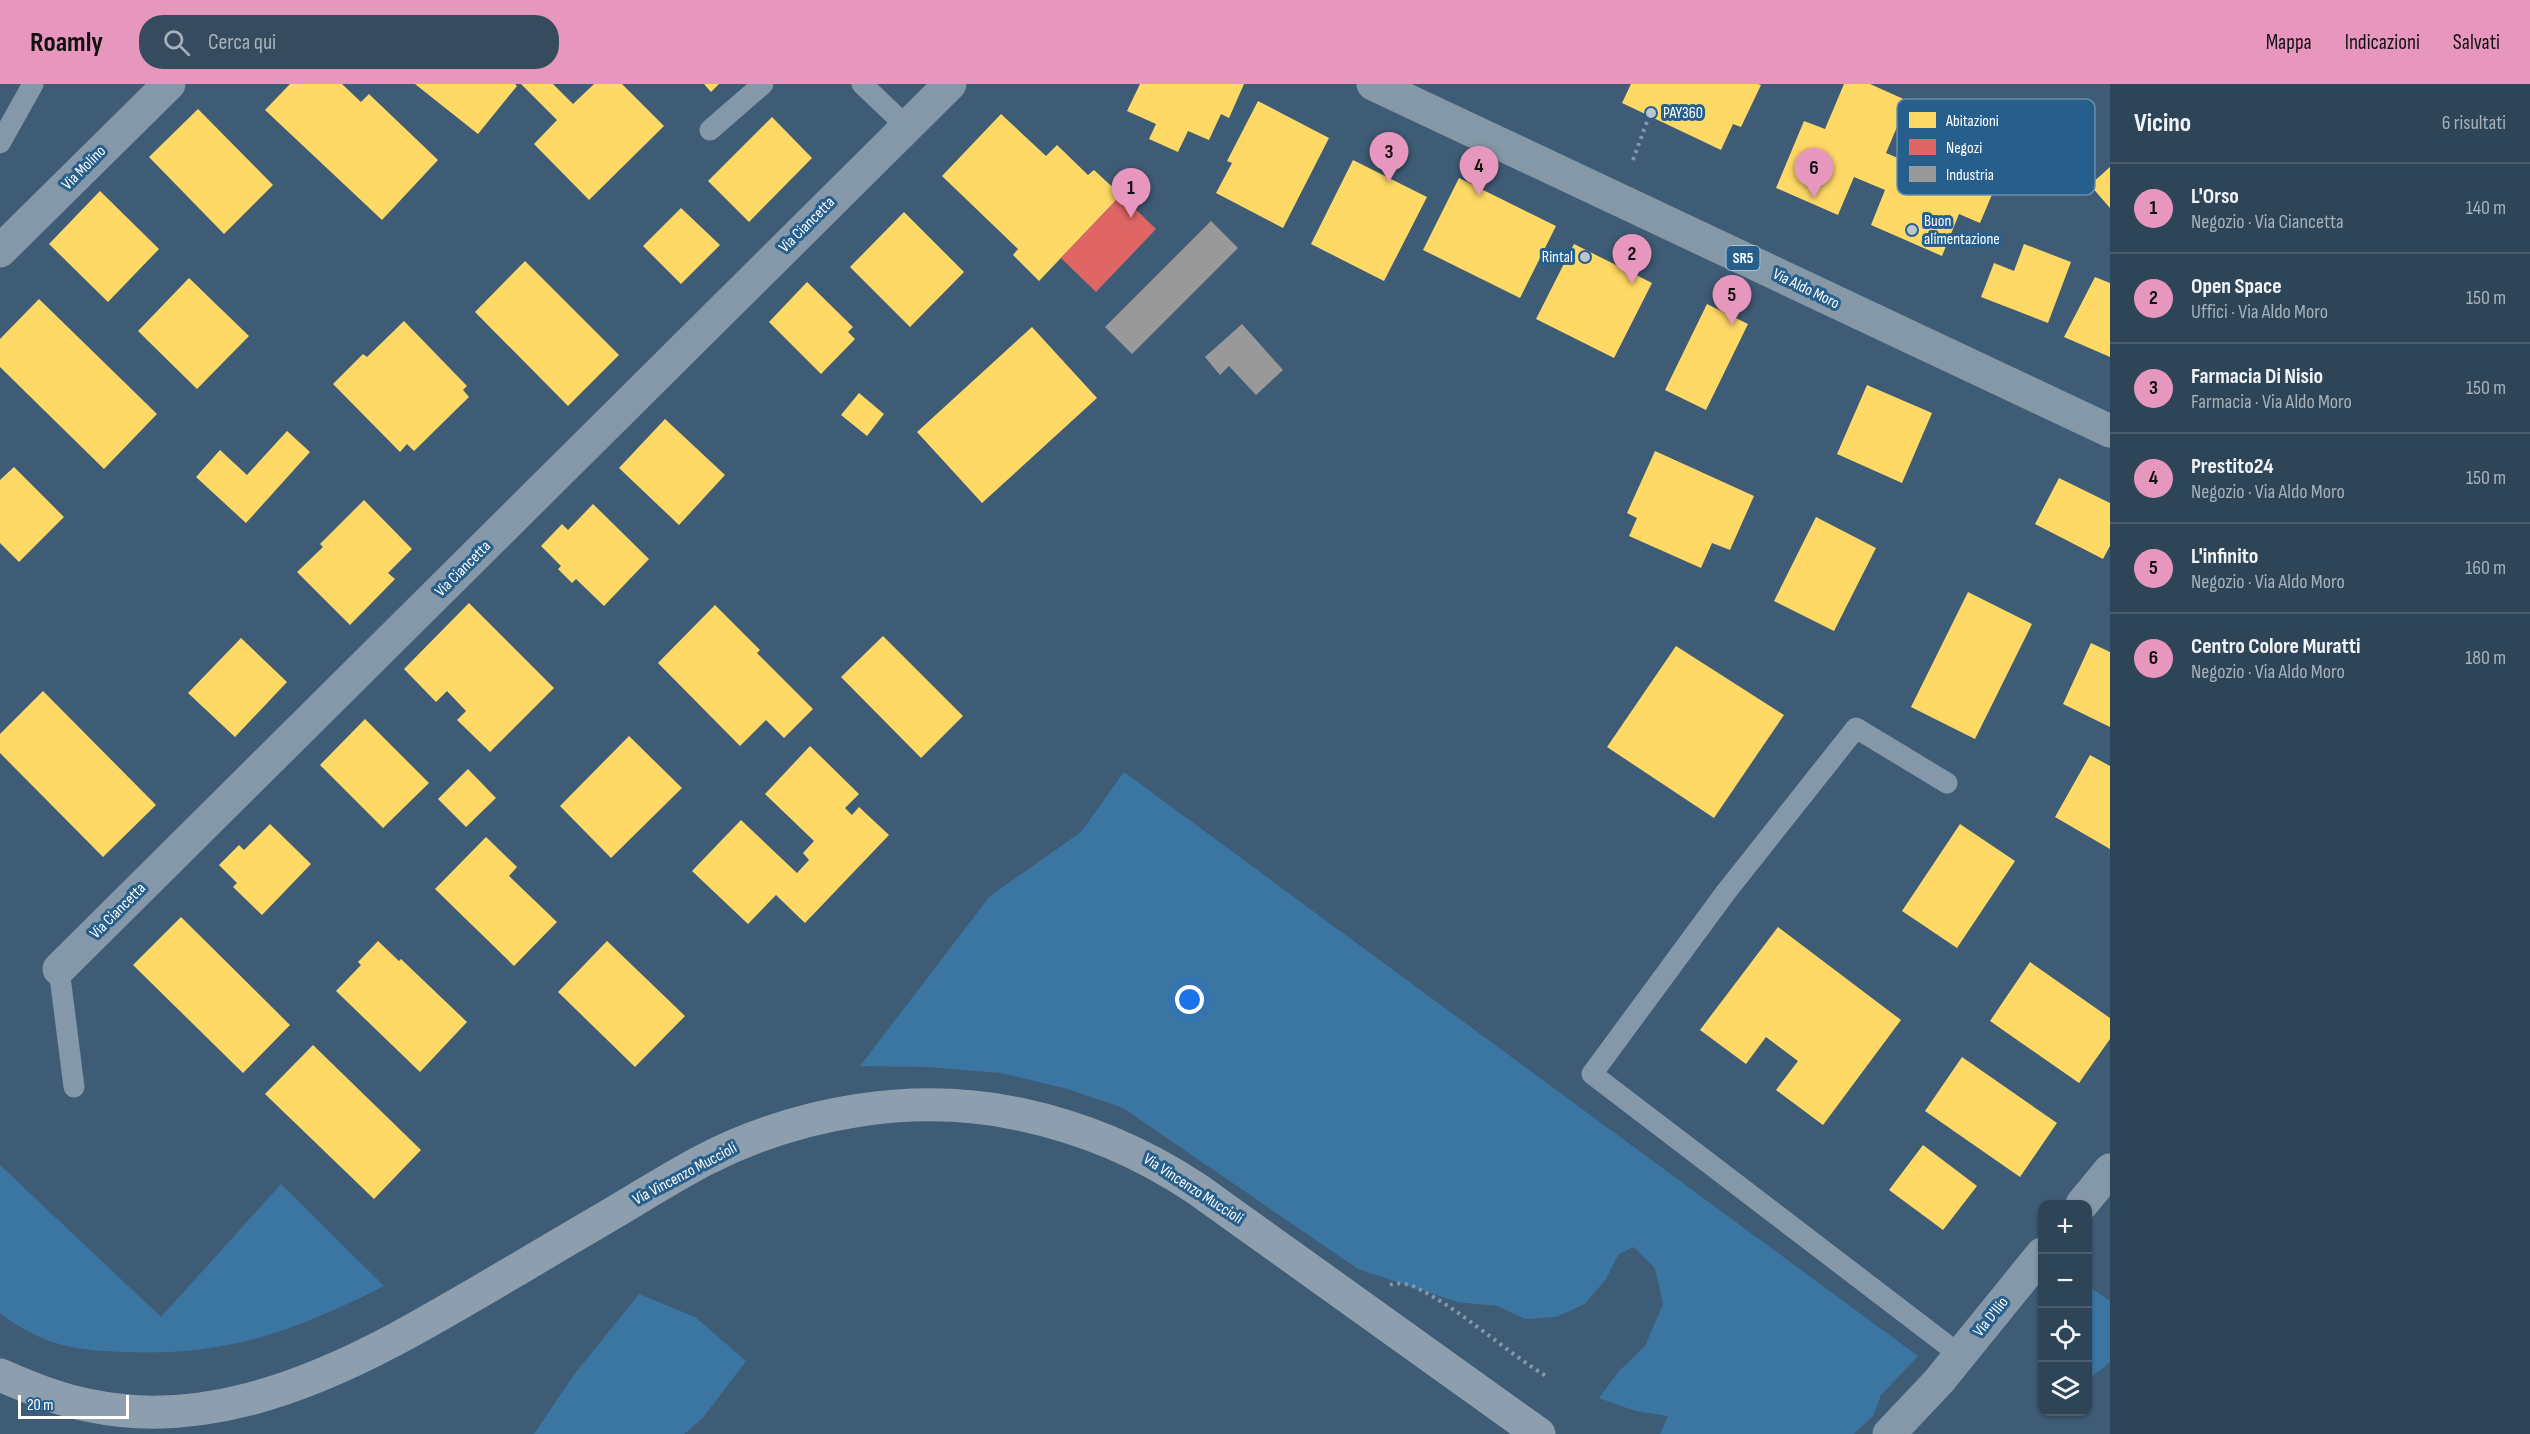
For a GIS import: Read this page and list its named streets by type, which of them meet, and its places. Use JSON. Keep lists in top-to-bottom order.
{
  "streets": {
    "main road": ["SR5", "Via Aldo Moro"],
    "street": [
      "Via Molino",
      "Via Ciancetta",
      "Via Vincenzo Muccioli",
      "Via D'Ilio"
    ]
  },
  "places": ["PAY360", "Buon alimentazione", "Rintal"],
  "legend": ["Abitazioni", "Negozi", "Industria"],
  "scale_bar": "20 m",
  "page": {
    "header": "Roamly",
    "search": "Cerca qui",
    "nav": ["Mappa", "Indicazioni", "Salvati"],
    "heading": ["Vicino", "6 risultati"],
    "pins": [
      "3",
      "4",
      "6",
      "1",
      "2",
      "5"
    ],
    "list": [
      {
        "mark": "1",
        "name": "L'Orso",
        "note": "Negozio · Via Ciancetta",
        "value": "140 m"
      },
      {
        "mark": "2",
        "name": "Open Space",
        "note": "Uffici · Via Aldo Moro",
        "value": "150 m"
      },
      {
        "mark": "3",
        "name": "Farmacia Di Nisio",
        "note": "Farmacia · Via Aldo Moro",
        "value": "150 m"
      },
      {
        "mark": "4",
        "name": "Prestito24",
        "note": "Negozio · Via Aldo Moro",
        "value": "150 m"
      },
      {
        "mark": "5",
        "name": "L'infinito",
        "note": "Negozio · Via Aldo Moro",
        "value": "160 m"
      },
      {
        "mark": "6",
        "name": "Centro Colore Muratti",
        "note": "Negozio · Via Aldo Moro",
        "value": "180 m"
      }
    ],
    "map_buttons": ["+", "−"],
    "scale": "20 m"
  }
}
